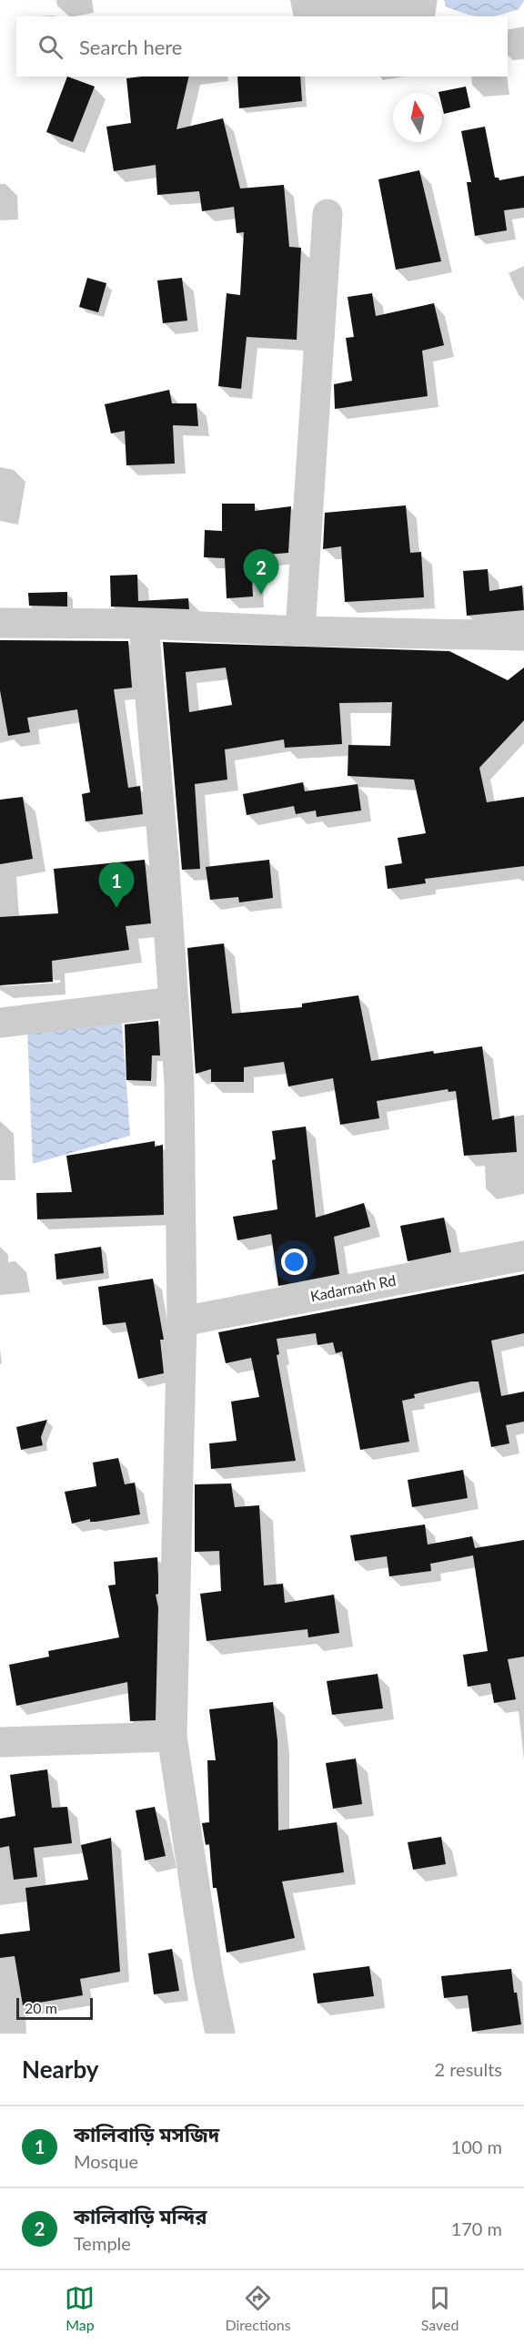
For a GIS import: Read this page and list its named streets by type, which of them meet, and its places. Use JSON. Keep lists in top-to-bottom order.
{
  "streets": {
    "street": ["Kadarnath Rd"]
  },
  "scale_bar": "20 m",
  "north": "top",
  "page": {
    "search": "Search here",
    "pins": ["2", "1"],
    "scale": "20 m",
    "heading": ["Nearby", "2 results"],
    "list": [
      {
        "mark": "1",
        "name": "কালিবাড়ি মসজিদ",
        "note": "Mosque",
        "value": "100 m"
      },
      {
        "mark": "2",
        "name": "কালিবাড়ি মন্দির",
        "note": "Temple",
        "value": "170 m"
      }
    ],
    "nav": ["Map", "Directions", "Saved"]
  }
}
